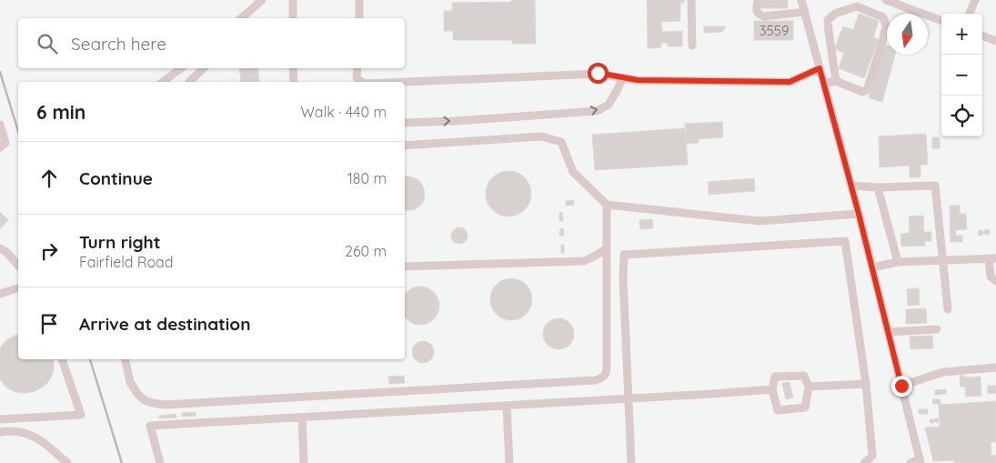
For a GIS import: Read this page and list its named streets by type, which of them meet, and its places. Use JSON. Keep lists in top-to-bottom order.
{
  "house_numbers": ["3559"],
  "north": "bottom",
  "page": {
    "map_buttons": ["+", "−"],
    "search": "Search here",
    "heading": ["6 min", "Walk · 440 m"],
    "list": [
      ["Continue", "180 m"],
      ["Turn right", "Fairfield Road", "260 m"],
      "Arrive at destination"
    ]
  }
}
